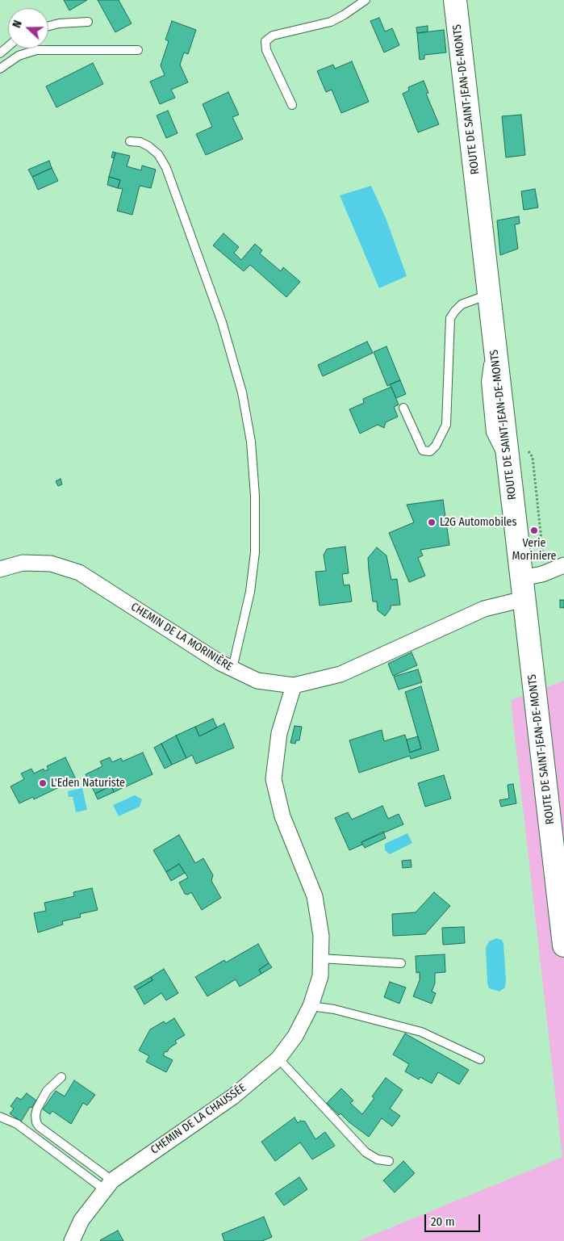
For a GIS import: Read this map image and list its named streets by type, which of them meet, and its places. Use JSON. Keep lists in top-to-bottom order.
{
  "streets": {
    "main road": ["ROUTE DE SAINT-JEAN-DE-MONTS"],
    "street": ["CHEMIN DE LA MORINIÈRE", "CHEMIN DE LA CHAUSSÉE"]
  },
  "crossings": [
    ["ROUTE DE SAINT-JEAN-DE-MONTS", "CHEMIN DE LA MORINIÈRE"],
    ["CHEMIN DE LA MORINIÈRE", "CHEMIN DE LA CHAUSSÉE"]
  ],
  "places": ["L2G Automobiles", "Verie Moriniere", "L'Eden Naturiste"],
  "scale_bar": "20 m",
  "north": "left"
}
